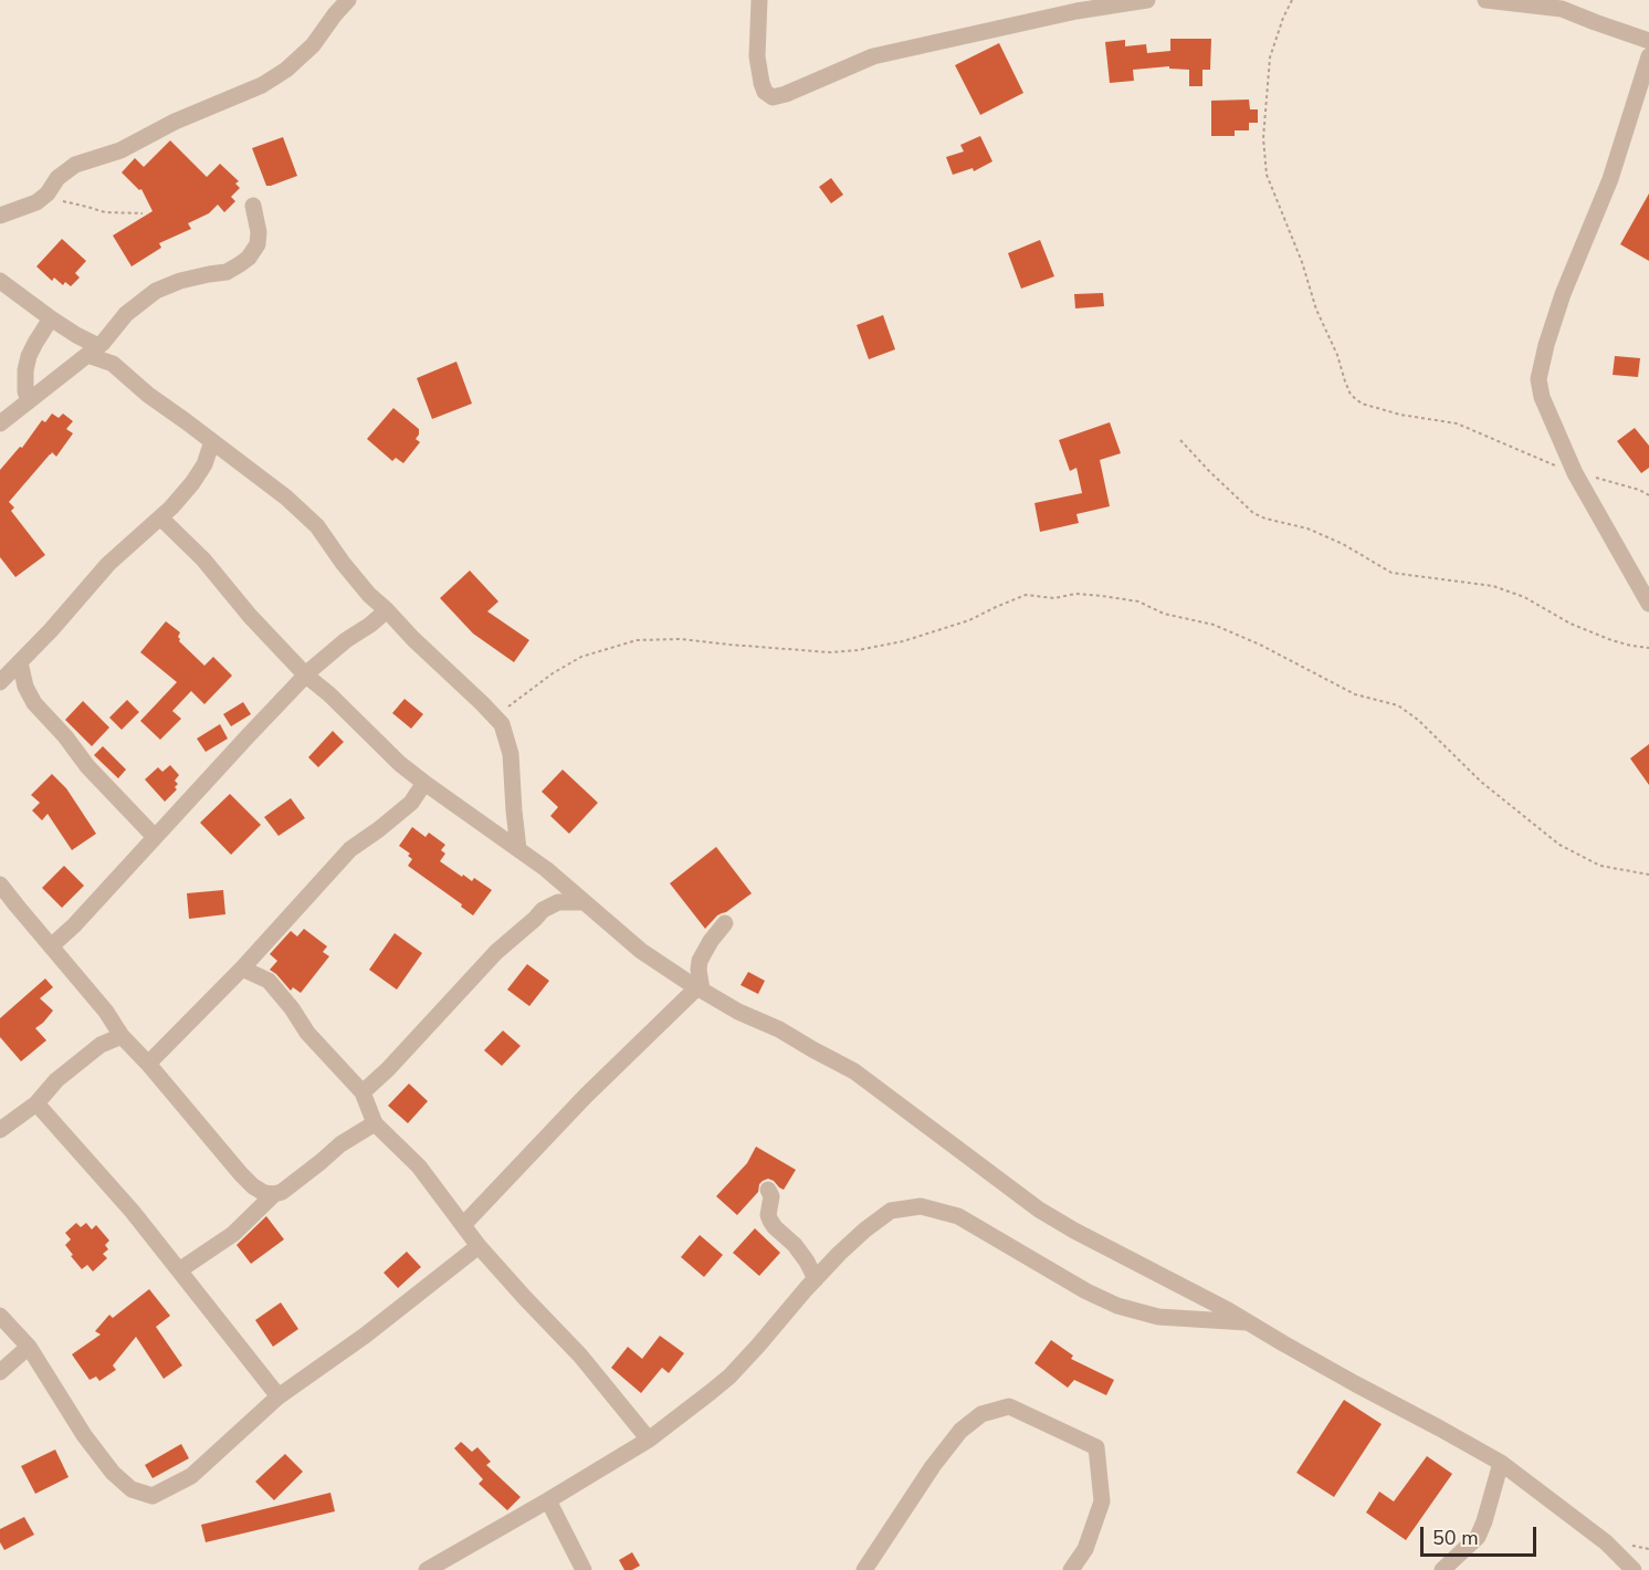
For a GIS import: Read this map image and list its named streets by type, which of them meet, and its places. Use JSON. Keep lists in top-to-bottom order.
{
  "scale_bar": "50 m"
}
